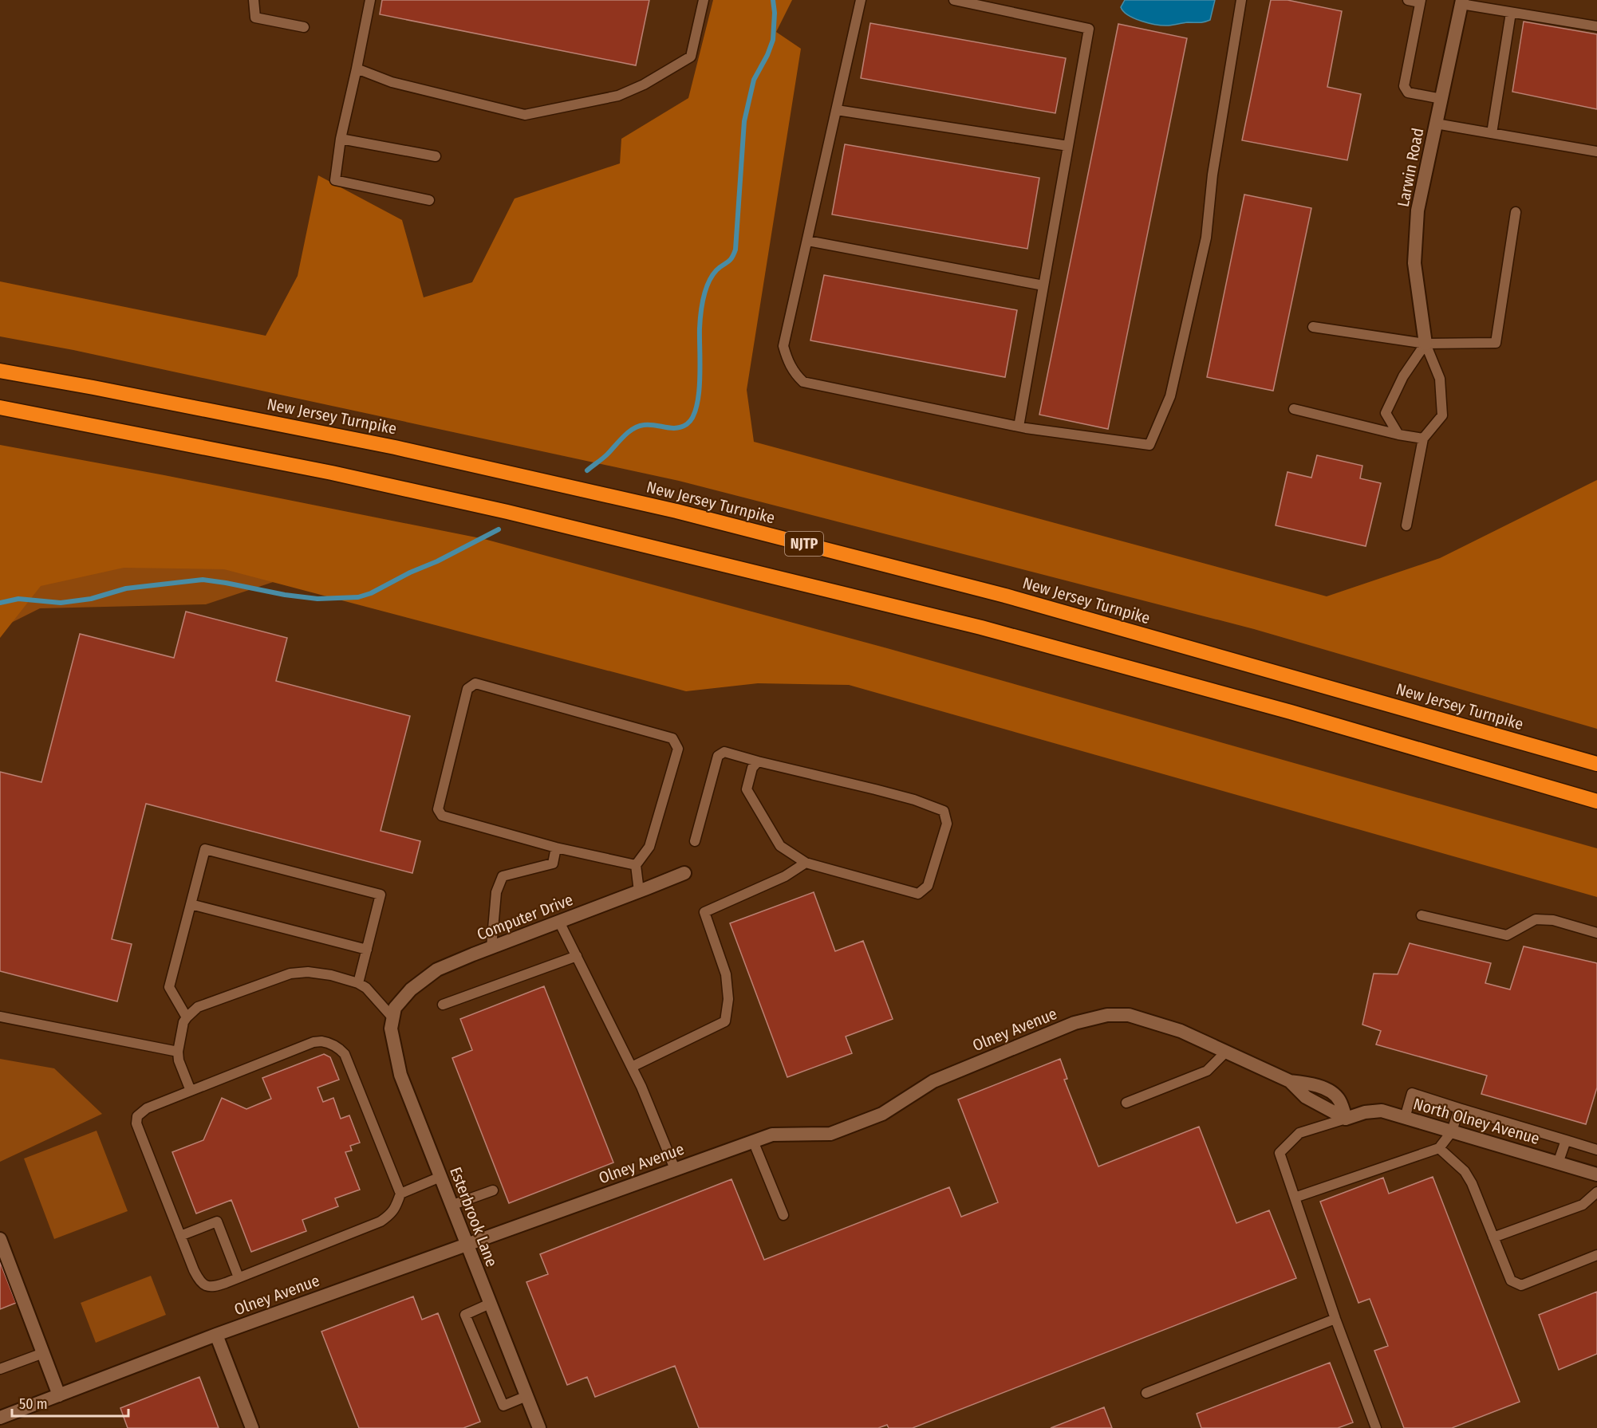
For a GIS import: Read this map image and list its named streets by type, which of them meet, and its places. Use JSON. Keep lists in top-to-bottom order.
{
  "streets": {
    "highway": ["New Jersey Turnpike", "NJTP"],
    "street": [
      "Larwin Road",
      "Computer Drive",
      "Olney Avenue",
      "North Olney Avenue",
      "Esterbrook Lane"
    ]
  },
  "crossings": [
    ["Computer Drive", "Esterbrook Lane"],
    ["Olney Avenue", "North Olney Avenue"],
    ["Olney Avenue", "Esterbrook Lane"]
  ],
  "scale_bar": "50 m"
}
